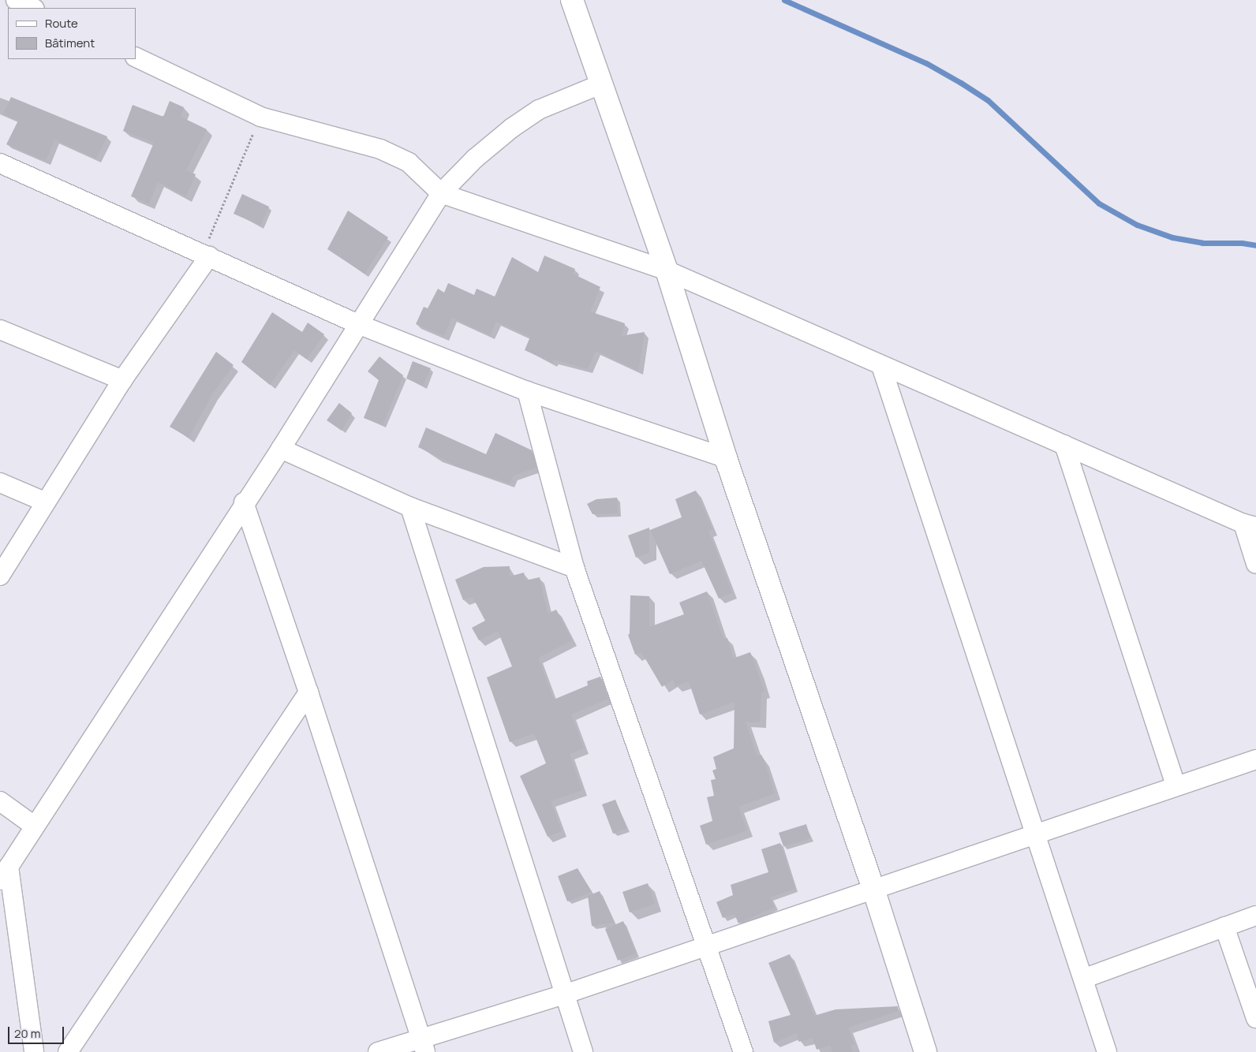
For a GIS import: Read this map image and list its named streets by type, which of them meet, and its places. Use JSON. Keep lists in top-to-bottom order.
{
  "legend": ["Route", "Bâtiment"],
  "scale_bar": "20 m"
}
